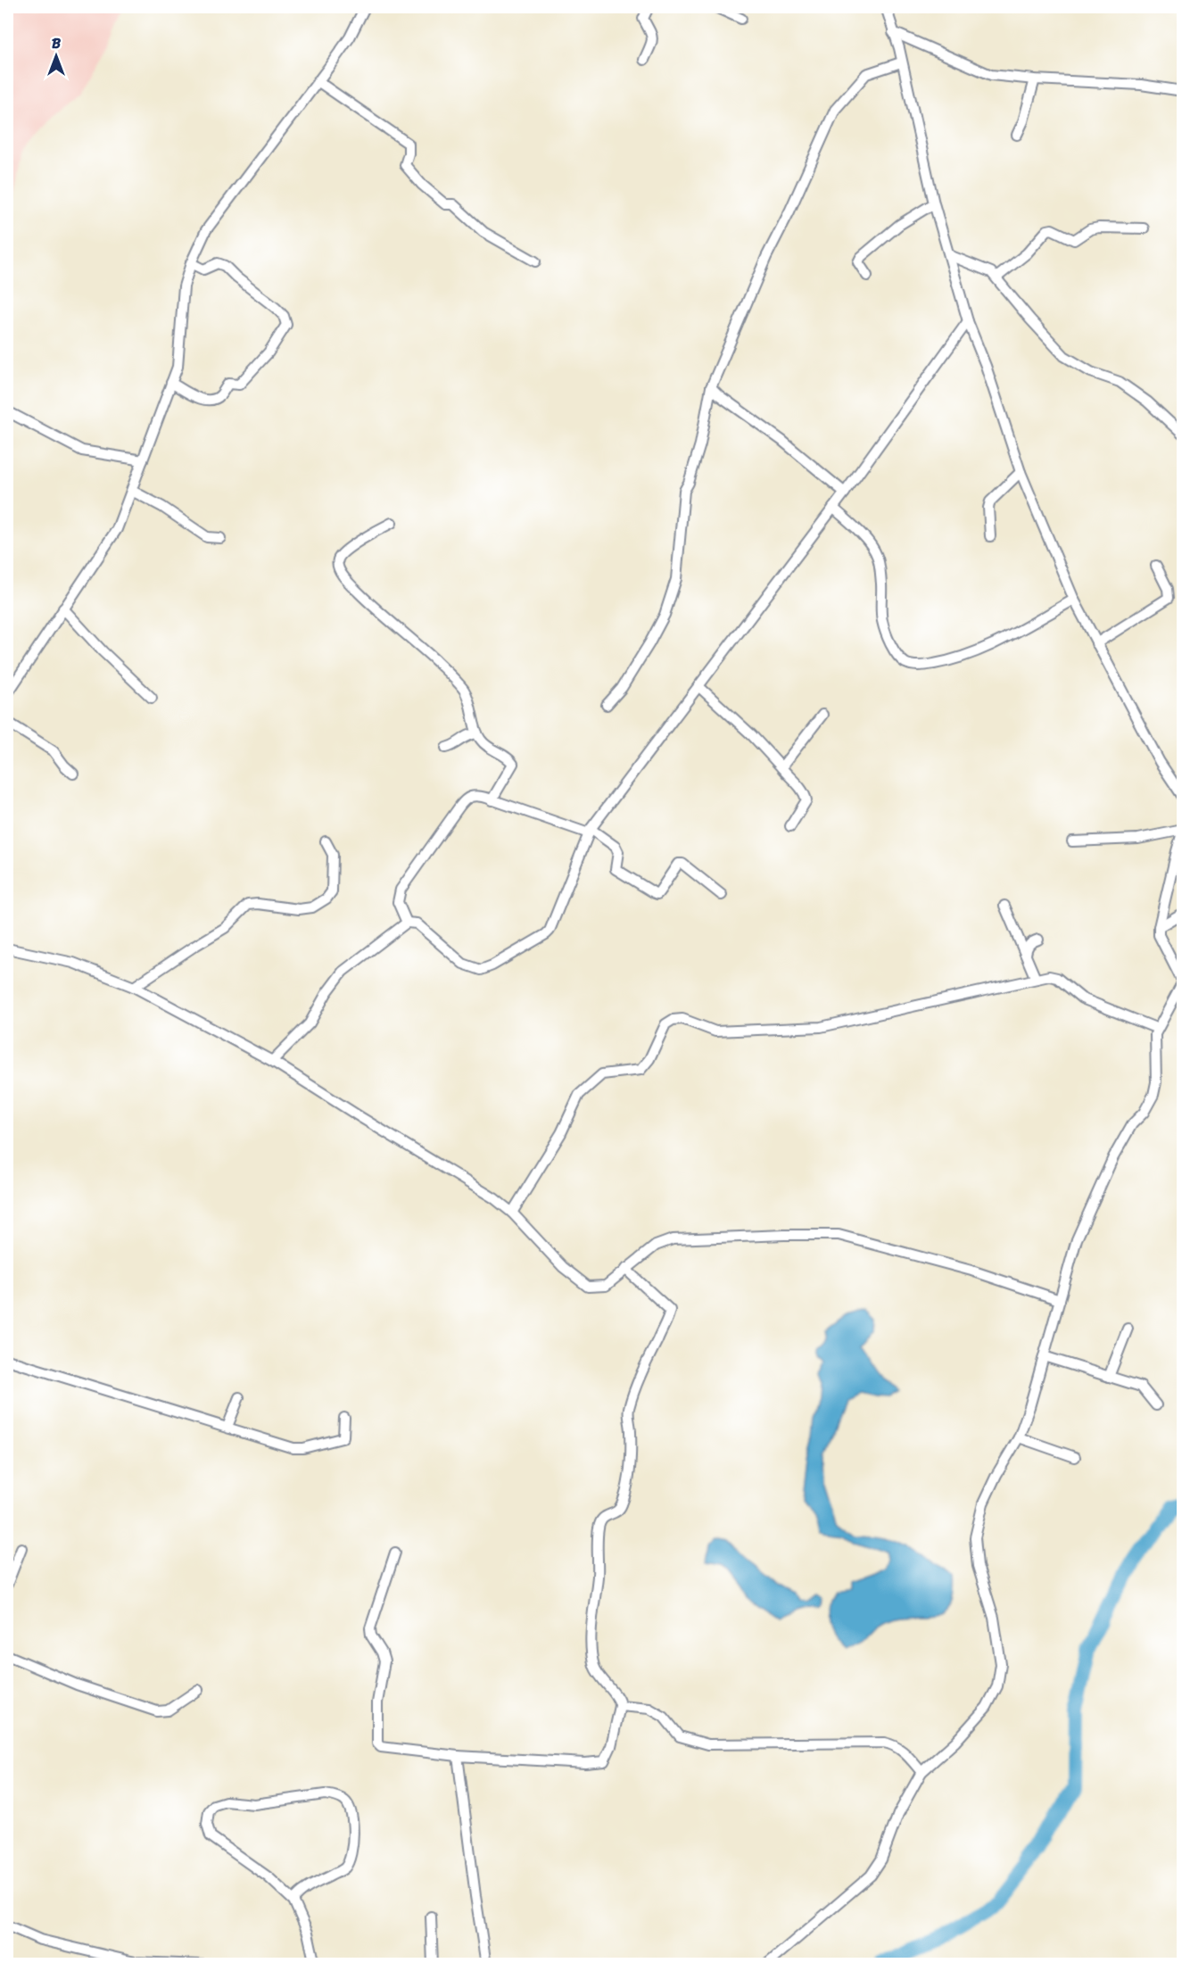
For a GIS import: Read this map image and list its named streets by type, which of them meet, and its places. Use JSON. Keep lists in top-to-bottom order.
{
  "north": "top"
}
